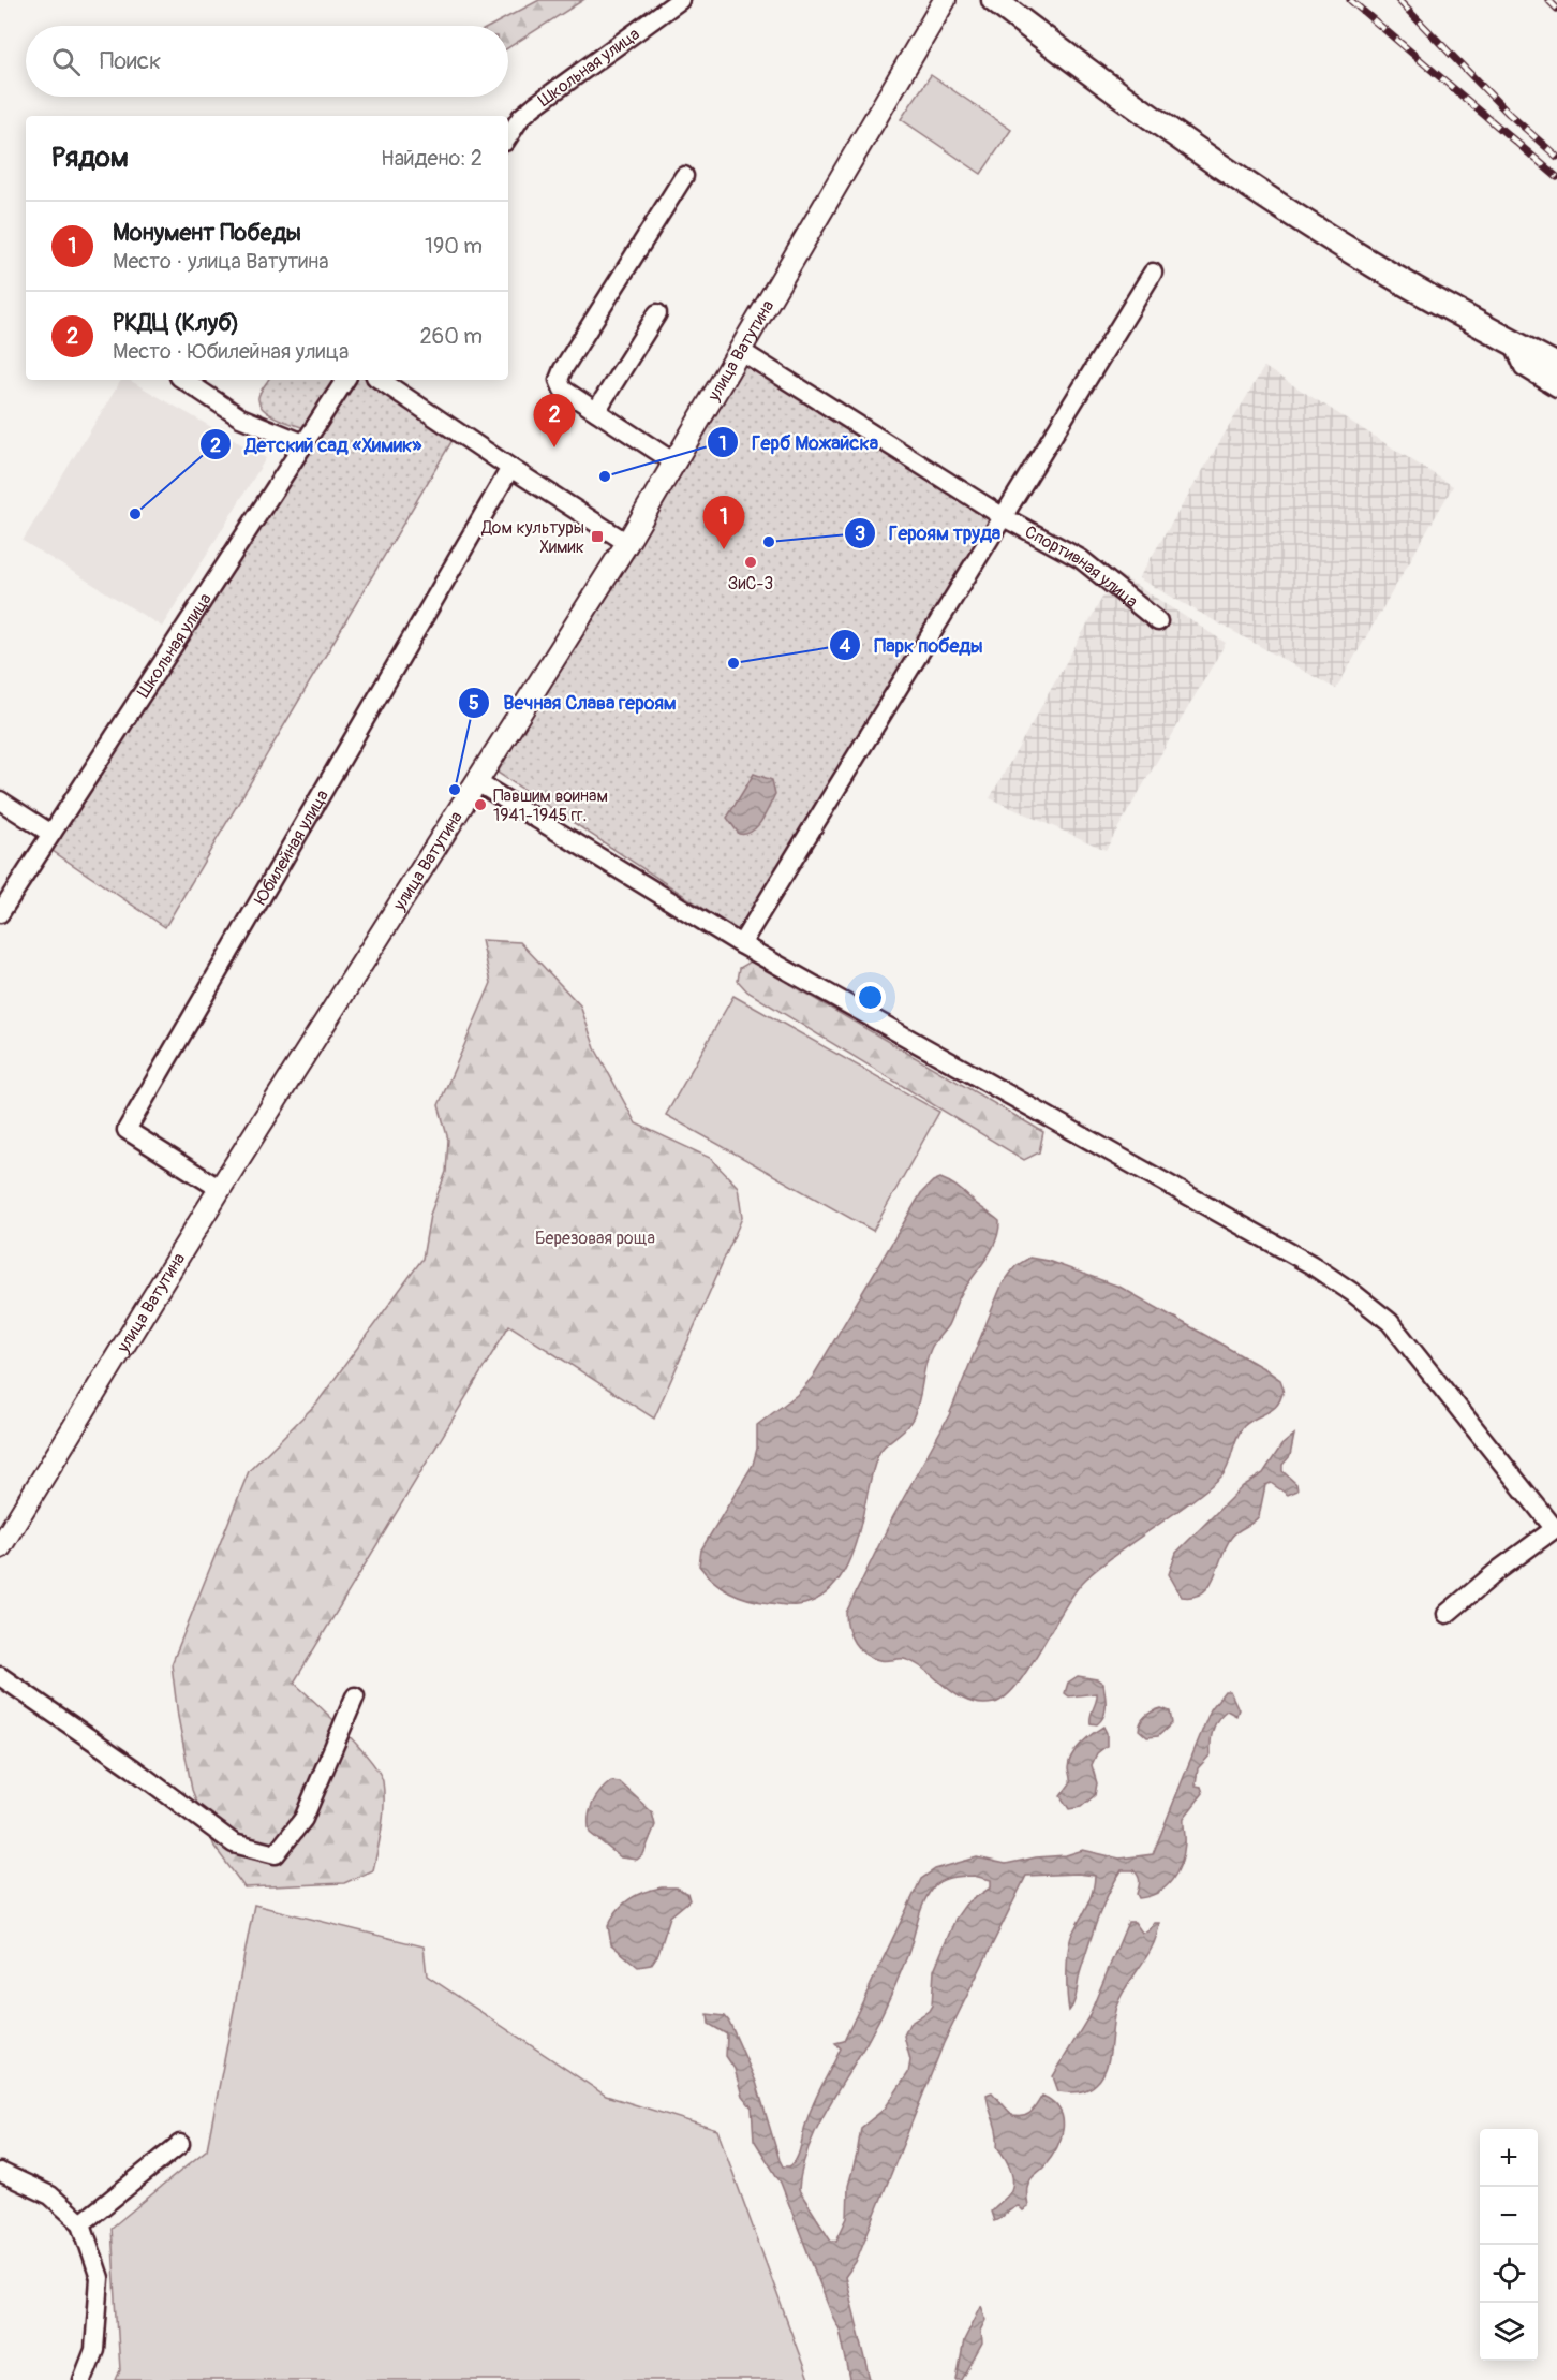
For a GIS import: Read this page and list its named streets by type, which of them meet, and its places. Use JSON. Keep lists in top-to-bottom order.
{
  "streets": {
    "street": [
      "Школьная улица",
      "улица Ватутина",
      "Спортивная улица",
      "Юбилейная улица"
    ]
  },
  "crossings": [
    ["улица Ватутина", "Спортивная улица"],
    ["улица Ватутина", "Юбилейная улица"]
  ],
  "parks": ["Березовая роща"],
  "places": {
    "other": [
      "Герб Можайска",
      "Детский сад «Химик»",
      "Героям труда",
      "ЗиС-3",
      "Парк победы",
      "Вечная Слава героям",
      "Павшим воинам 1941-1945 гг."
    ],
    "transit": ["Дом культуры Химик"]
  },
  "page": {
    "search": "Поиск",
    "heading": ["Рядом", "Найдено: 2"],
    "list": [
      {
        "mark": "1",
        "name": "Монумент Победы",
        "note": "Место · улица Ватутина",
        "value": "190 m"
      },
      {
        "mark": "2",
        "name": "РКДЦ (Клуб)",
        "note": "Место · Юбилейная улица",
        "value": "260 m"
      }
    ],
    "pins": ["2", "1"],
    "map_buttons": ["+", "−"]
  }
}
